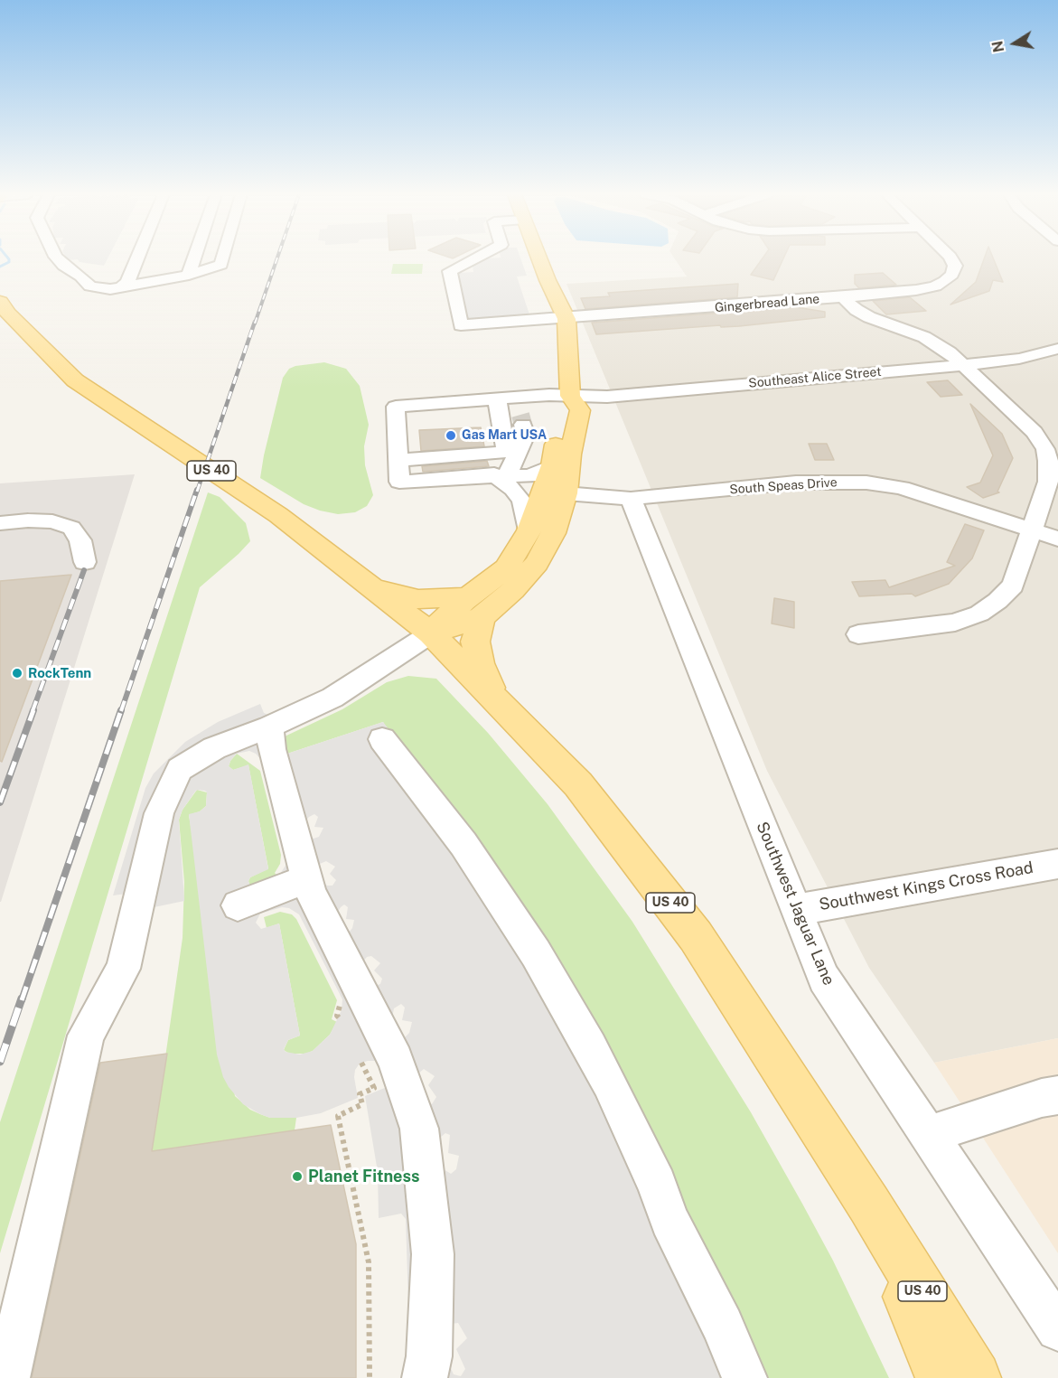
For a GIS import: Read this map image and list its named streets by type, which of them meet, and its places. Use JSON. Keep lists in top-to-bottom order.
{
  "streets": {
    "main road": ["US 40"],
    "street": [
      "Gingerbread Lane",
      "Southeast Alice Street",
      "South Speas Drive",
      "Southwest Kings Cross Road",
      "Southwest Jaguar Lane"
    ]
  },
  "crossings": [
    ["South Speas Drive", "Southwest Jaguar Lane"],
    ["Southwest Kings Cross Road", "Southwest Jaguar Lane"]
  ],
  "places": ["Gas Mart USA", "RockTenn", "Planet Fitness"],
  "north": "left"
}
